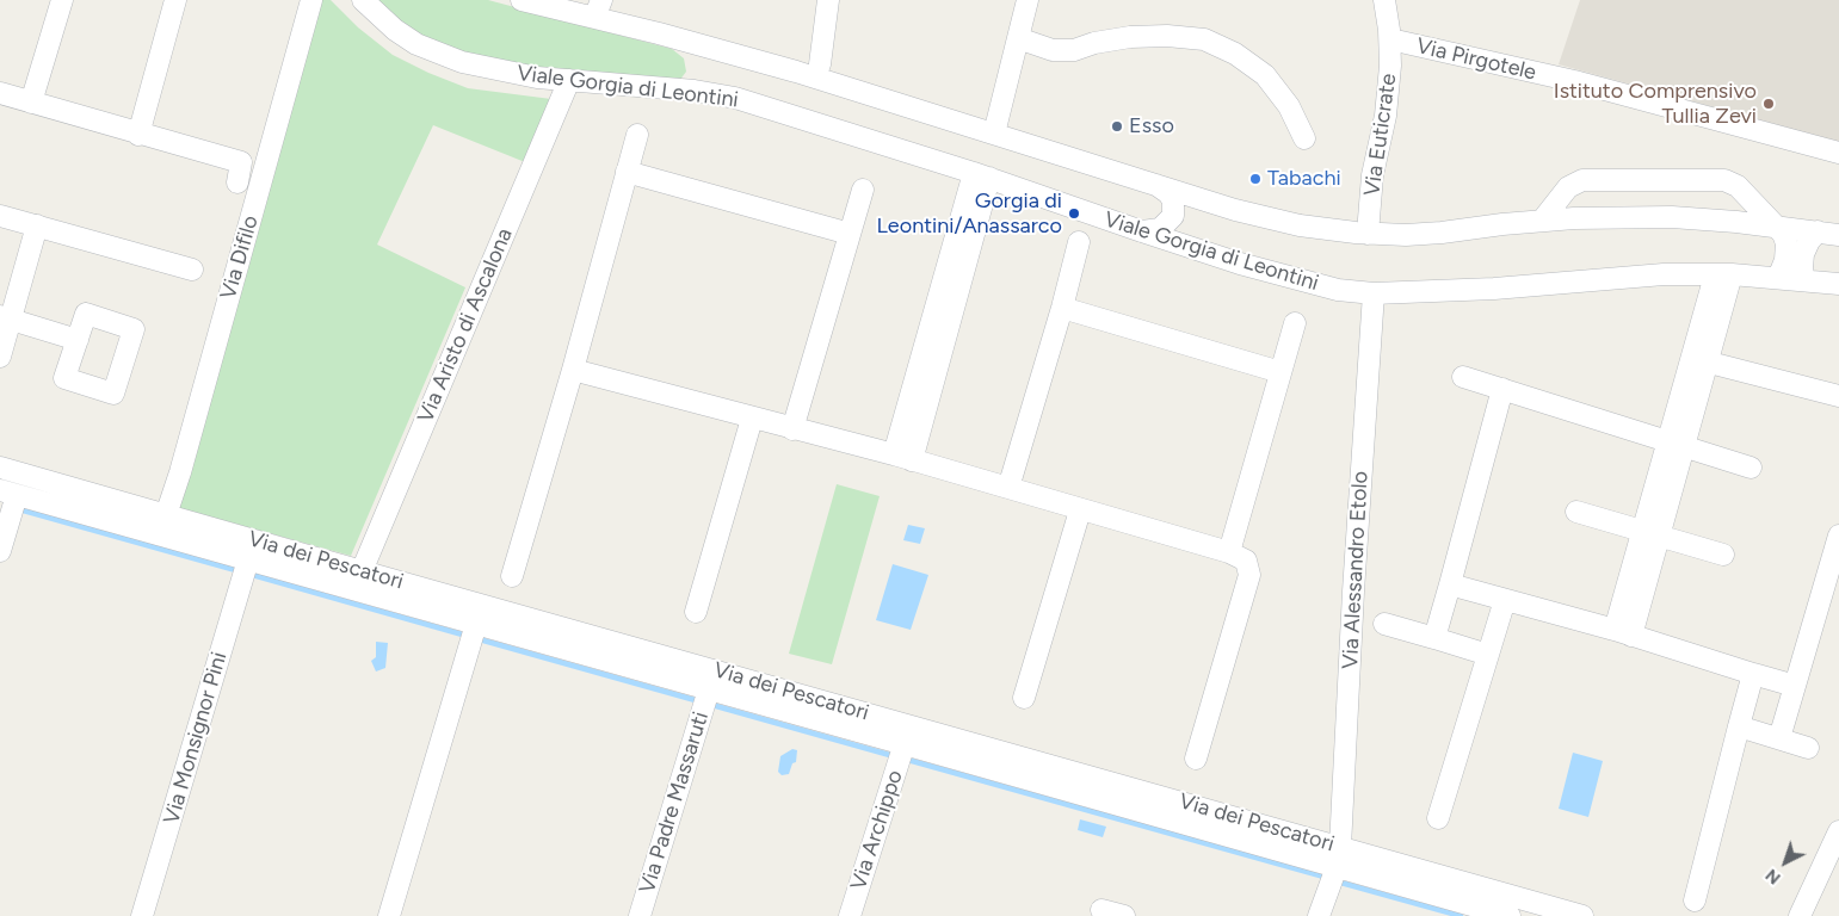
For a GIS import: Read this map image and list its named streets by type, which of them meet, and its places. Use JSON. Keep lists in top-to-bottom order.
{
  "streets": {
    "street": [
      "Via Pirgotele",
      "Viale Gorgia di Leontini",
      "Via Euticrate",
      "Via Difilo",
      "Via Aristo di Ascalona",
      "Via dei Pescatori",
      "Via Alessandro Etolo",
      "Via Monsignor Pini",
      "Via Padre Massaruti",
      "Via Archippo"
    ]
  },
  "crossings": [
    ["Via Pirgotele", "Via Euticrate"],
    ["Viale Gorgia di Leontini", "Via Euticrate"],
    ["Viale Gorgia di Leontini", "Via Aristo di Ascalona"],
    ["Viale Gorgia di Leontini", "Via Alessandro Etolo"],
    ["Via Difilo", "Via dei Pescatori"],
    ["Via Aristo di Ascalona", "Via dei Pescatori"],
    ["Via dei Pescatori", "Via Alessandro Etolo"],
    ["Via dei Pescatori", "Via Monsignor Pini"],
    ["Via dei Pescatori", "Via Padre Massaruti"],
    ["Via dei Pescatori", "Via Archippo"]
  ],
  "places": [
    "Istituto Comprensivo Tullia Zevi",
    "Esso",
    "Tabachi",
    "Gorgia di Leontini/Anassarco"
  ],
  "north": "bottom left"
}
